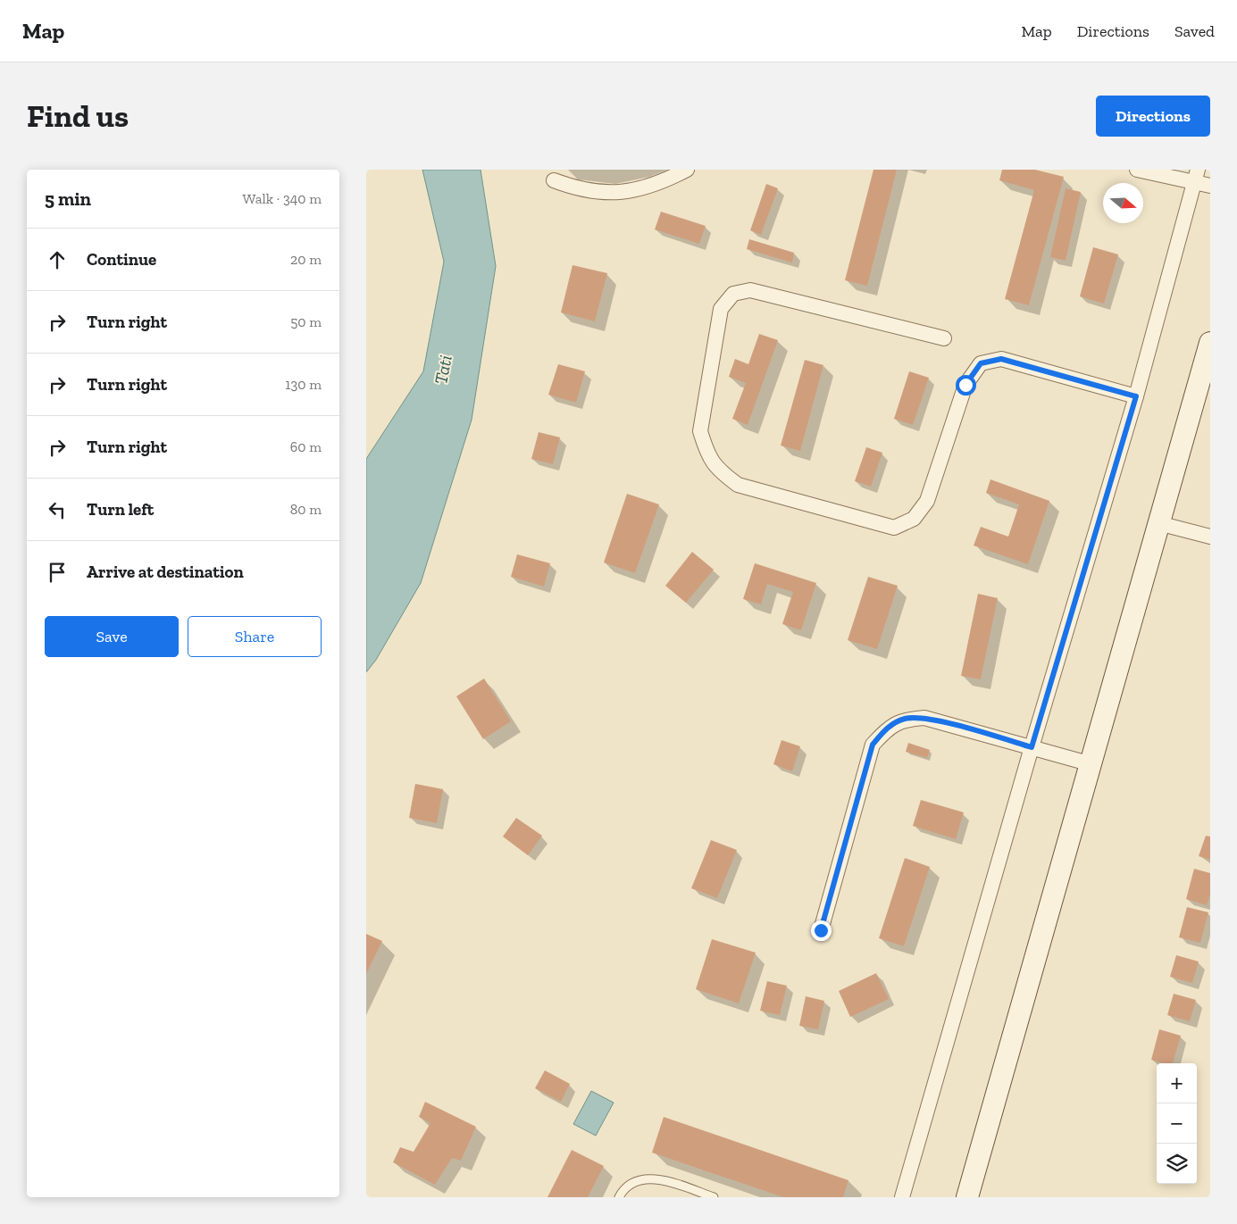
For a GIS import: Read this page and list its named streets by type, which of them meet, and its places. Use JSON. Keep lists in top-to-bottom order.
{
  "water": ["Tati"],
  "north": "right",
  "page": {
    "header": "Map",
    "nav": ["Map", "Directions", "Saved"],
    "buttons": [
      "Directions",
      ["Save", "Share"]
    ],
    "title": "Find us",
    "heading": ["5 min", "Walk · 340 m"],
    "list": [
      ["Continue", "20 m"],
      ["Turn right", "50 m"],
      ["Turn right", "130 m"],
      ["Turn right", "60 m"],
      ["Turn left", "80 m"],
      "Arrive at destination"
    ],
    "map_buttons": ["+", "−"]
  }
}
